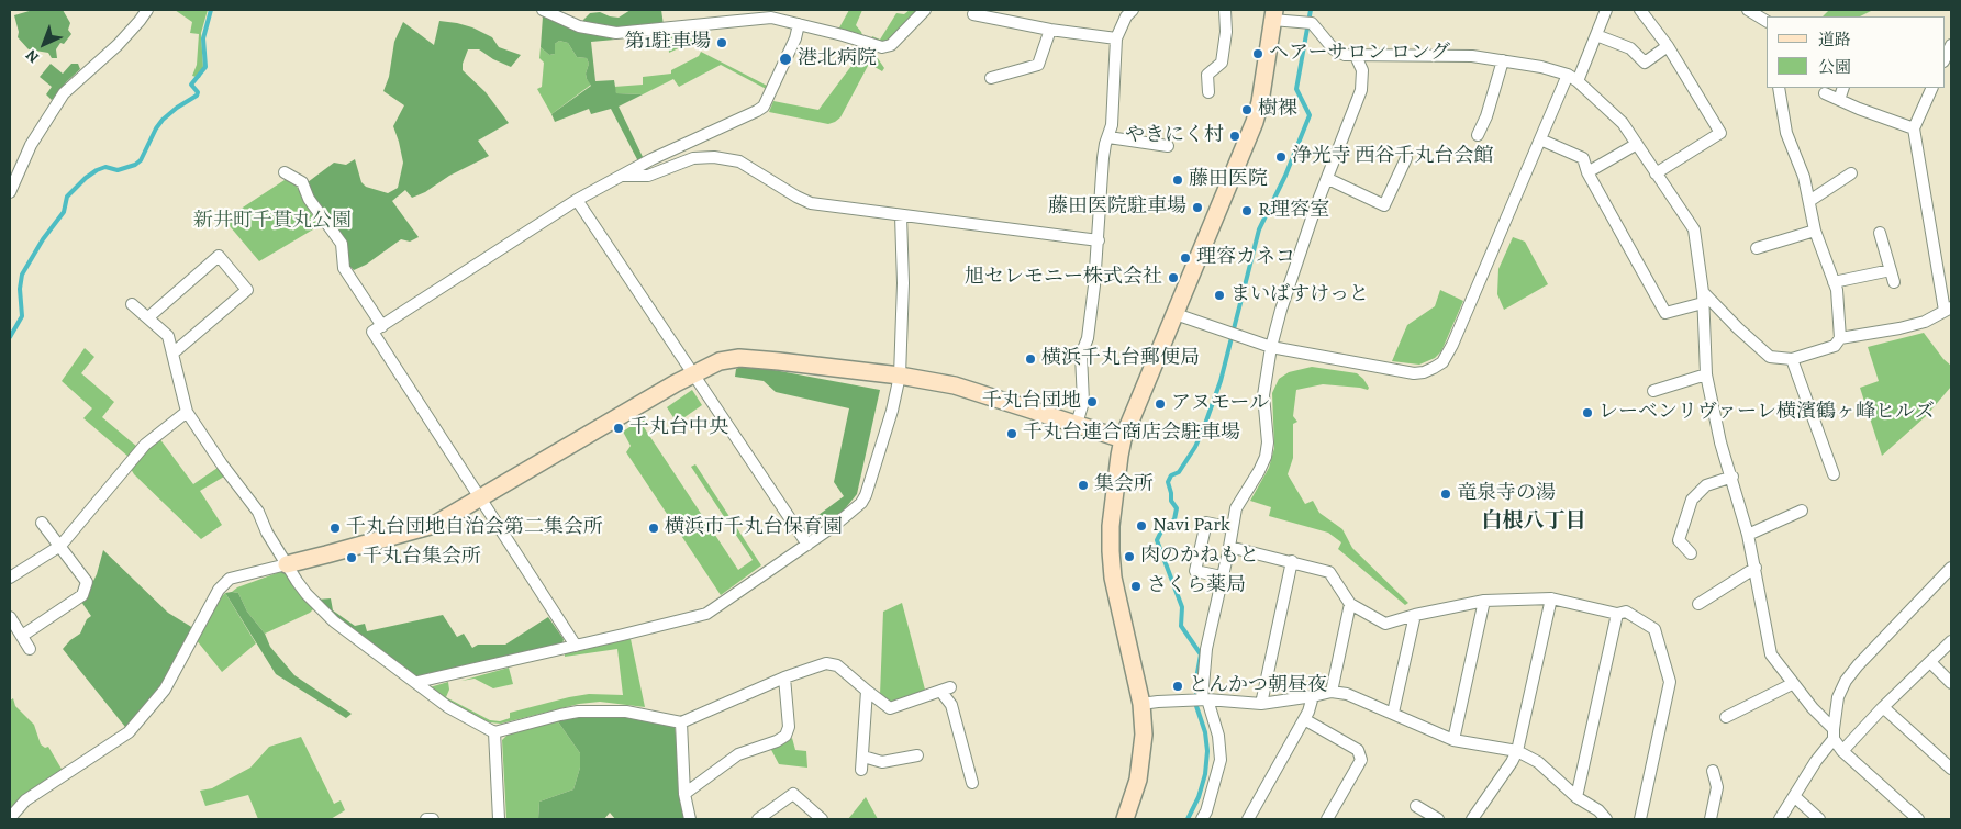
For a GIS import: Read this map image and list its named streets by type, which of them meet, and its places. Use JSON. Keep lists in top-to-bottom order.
{
  "districts": ["白根八丁目"],
  "parks": ["新井町千貫丸公園"],
  "places": [
    "第1駐車場",
    "ヘアーサロン ロング",
    "港北病院",
    "樹裸",
    "やきにく村",
    "浄光寺 西谷千丸台会館",
    "藤田医院",
    "藤田医院駐車場",
    "R理容室",
    "理容カネコ",
    "旭セレモニー株式会社",
    "まいばすけっと",
    "横浜千丸台郵便局",
    "千丸台団地",
    "アヌモール",
    "レーベンリヴァーレ横濱鶴ヶ峰ヒルズ",
    "千丸台中央",
    "千丸台連合商店会駐車場",
    "集会所",
    "竜泉寺の湯",
    "Navi Park",
    "千丸台団地自治会第二集会所",
    "横浜市千丸台保育園",
    "肉のかねもと",
    "千丸台集会所",
    "さくら薬局",
    "とんかつ朝昼夜"
  ],
  "legend": ["道路", "公園"],
  "north": "bottom left"
}
